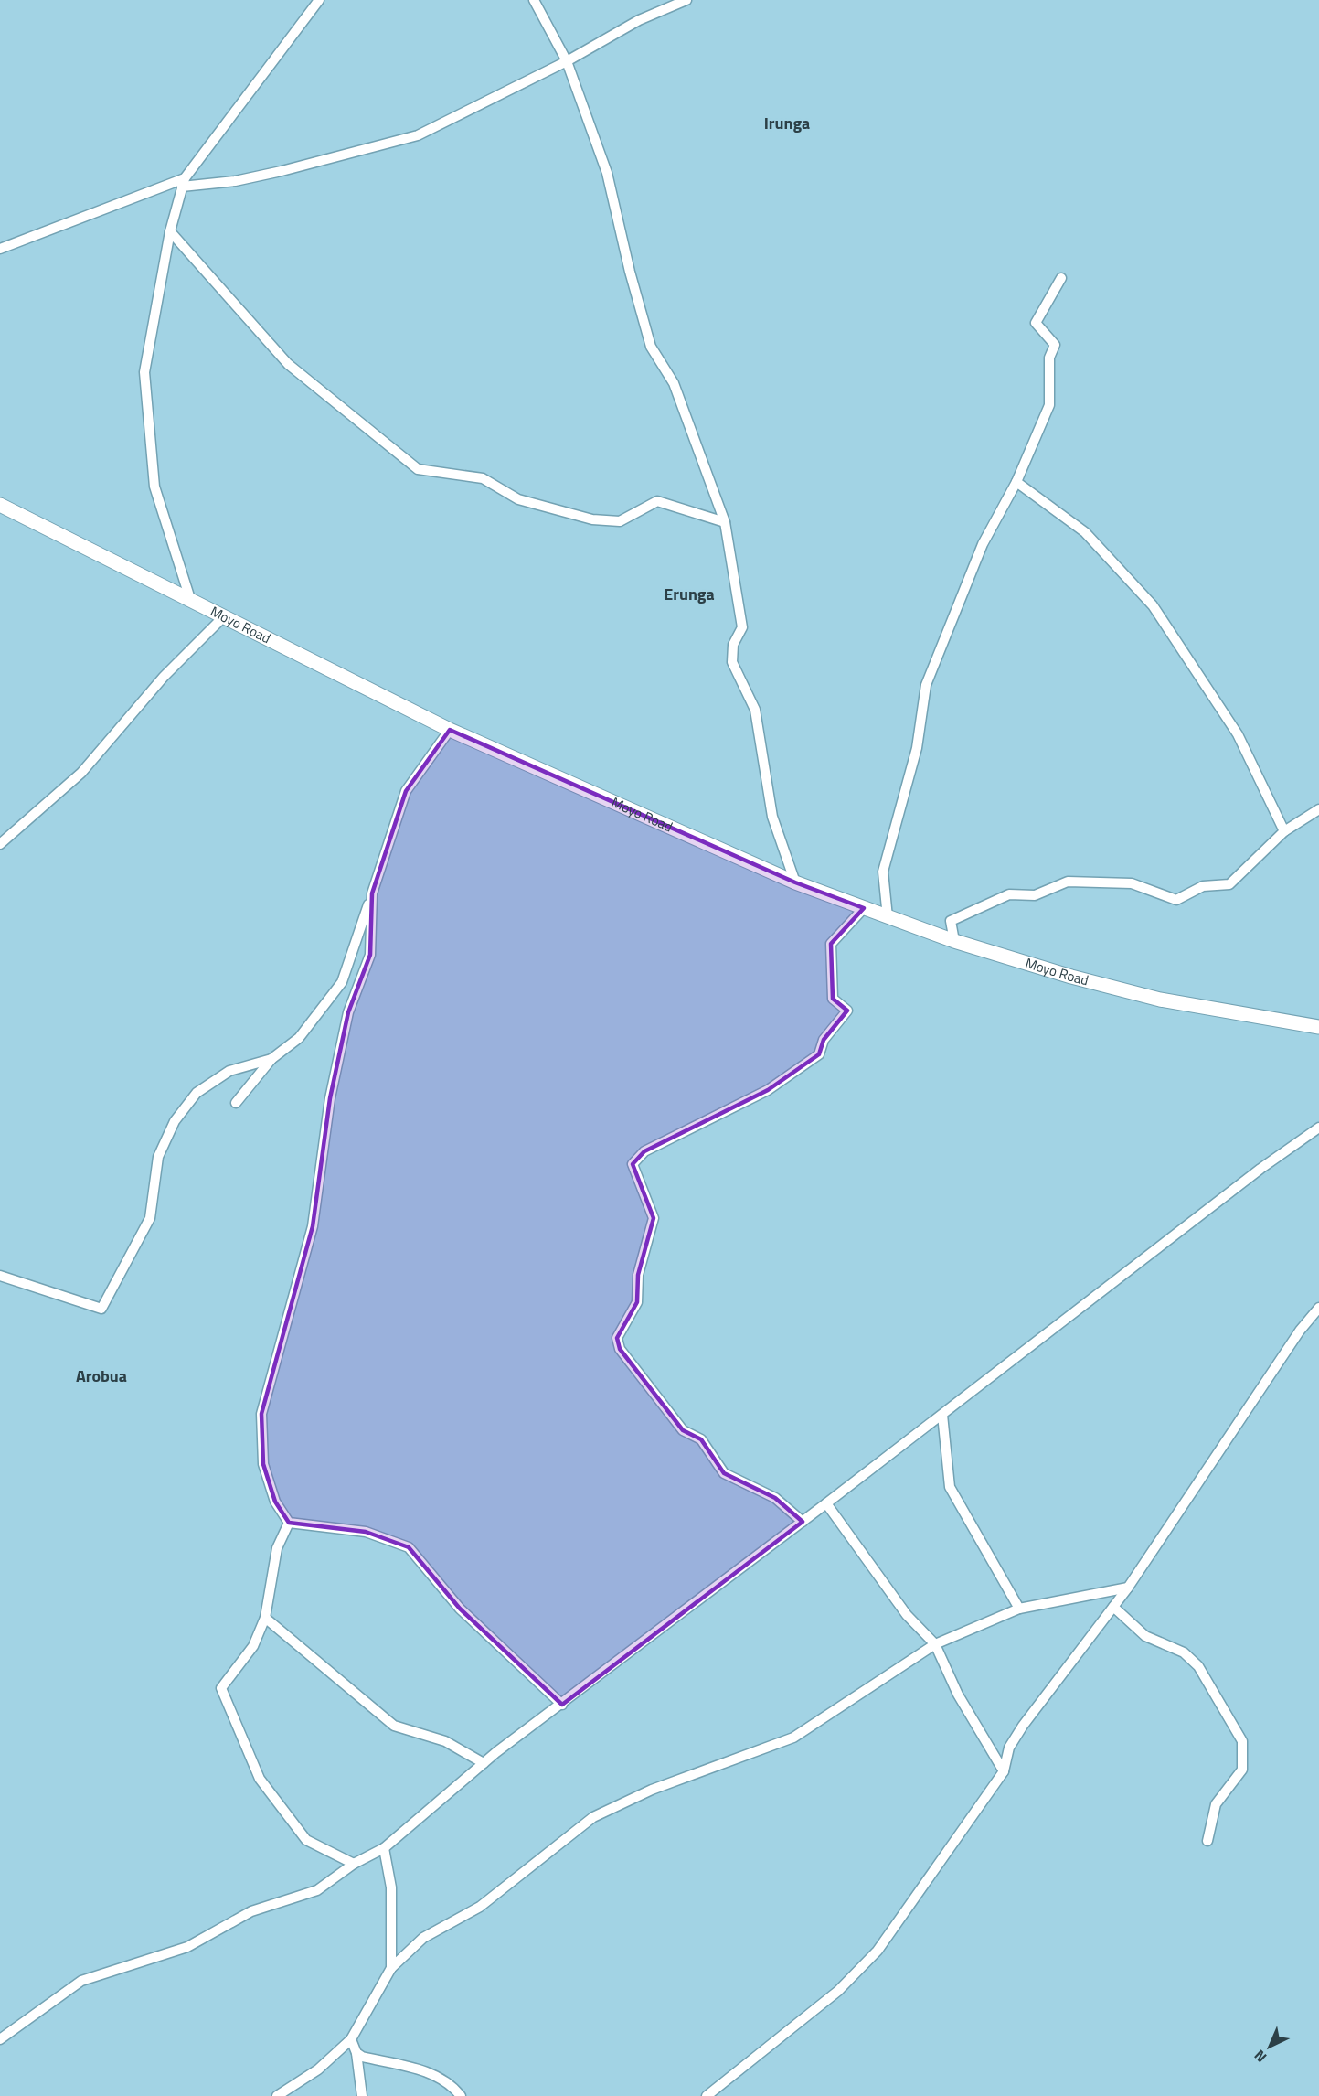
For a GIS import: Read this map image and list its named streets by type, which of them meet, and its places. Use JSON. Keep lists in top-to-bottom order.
{
  "streets": {
    "main road": ["Moyo Road"]
  },
  "districts": ["Irunga", "Erunga", "Arobua"],
  "north": "bottom left"
}
